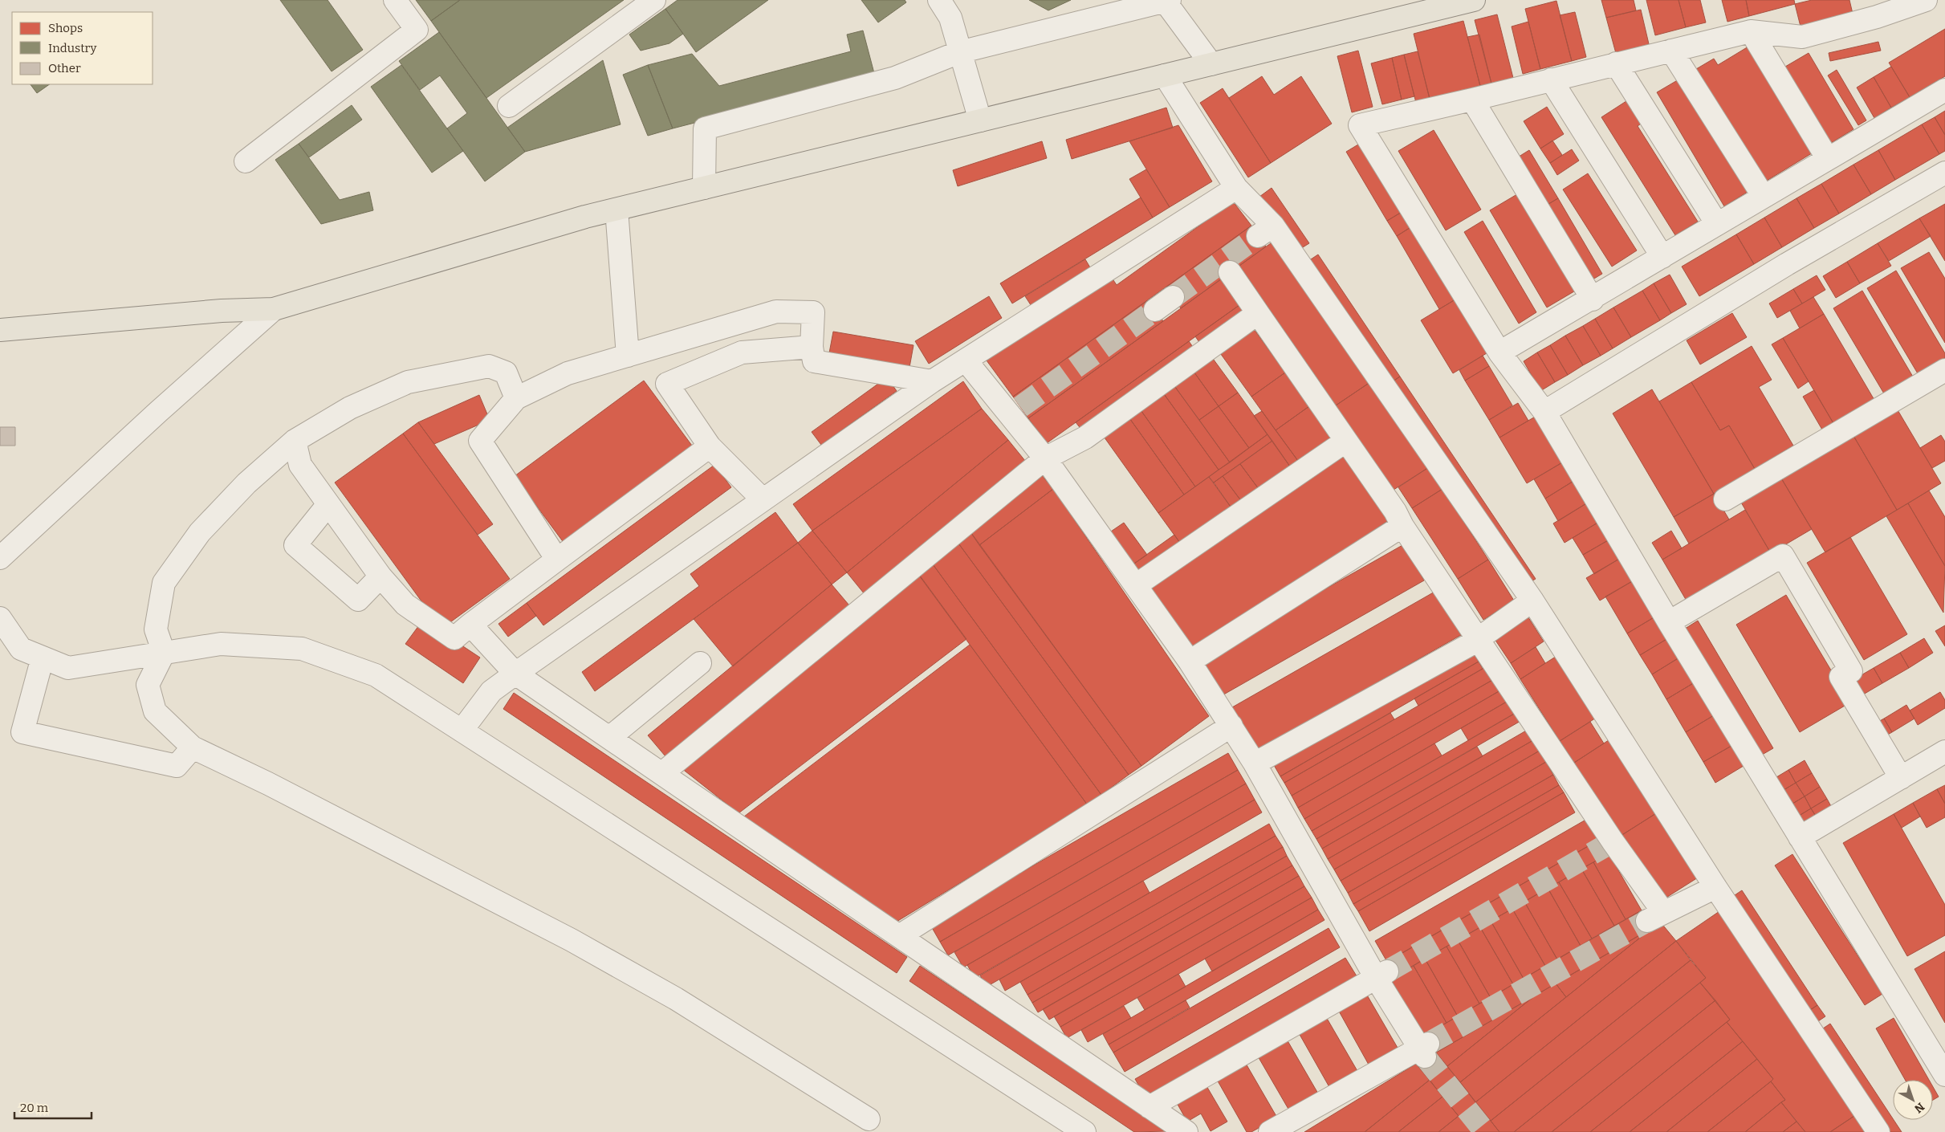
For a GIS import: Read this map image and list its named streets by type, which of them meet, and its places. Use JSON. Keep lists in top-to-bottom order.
{
  "legend": ["Shops", "Industry", "Other"],
  "scale_bar": "20 m",
  "north": "bottom right"
}
